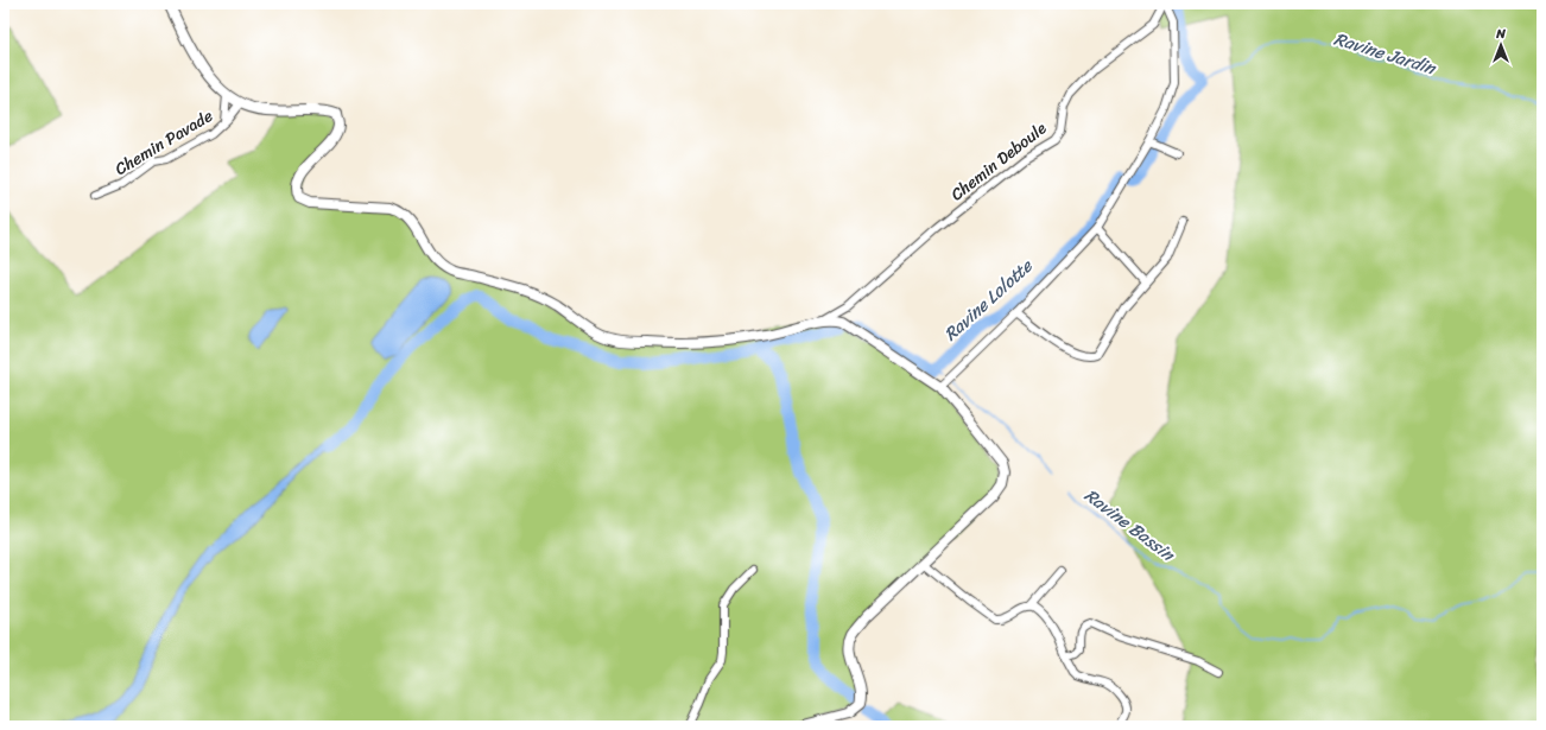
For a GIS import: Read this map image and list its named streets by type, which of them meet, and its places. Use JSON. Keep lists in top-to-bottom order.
{
  "streets": {
    "street": ["Chemin Pavade", "Chemin Deboule"]
  },
  "water": ["Ravine Jardin", "Ravine Lolotte", "Ravine Bassin"],
  "north": "top"
}
